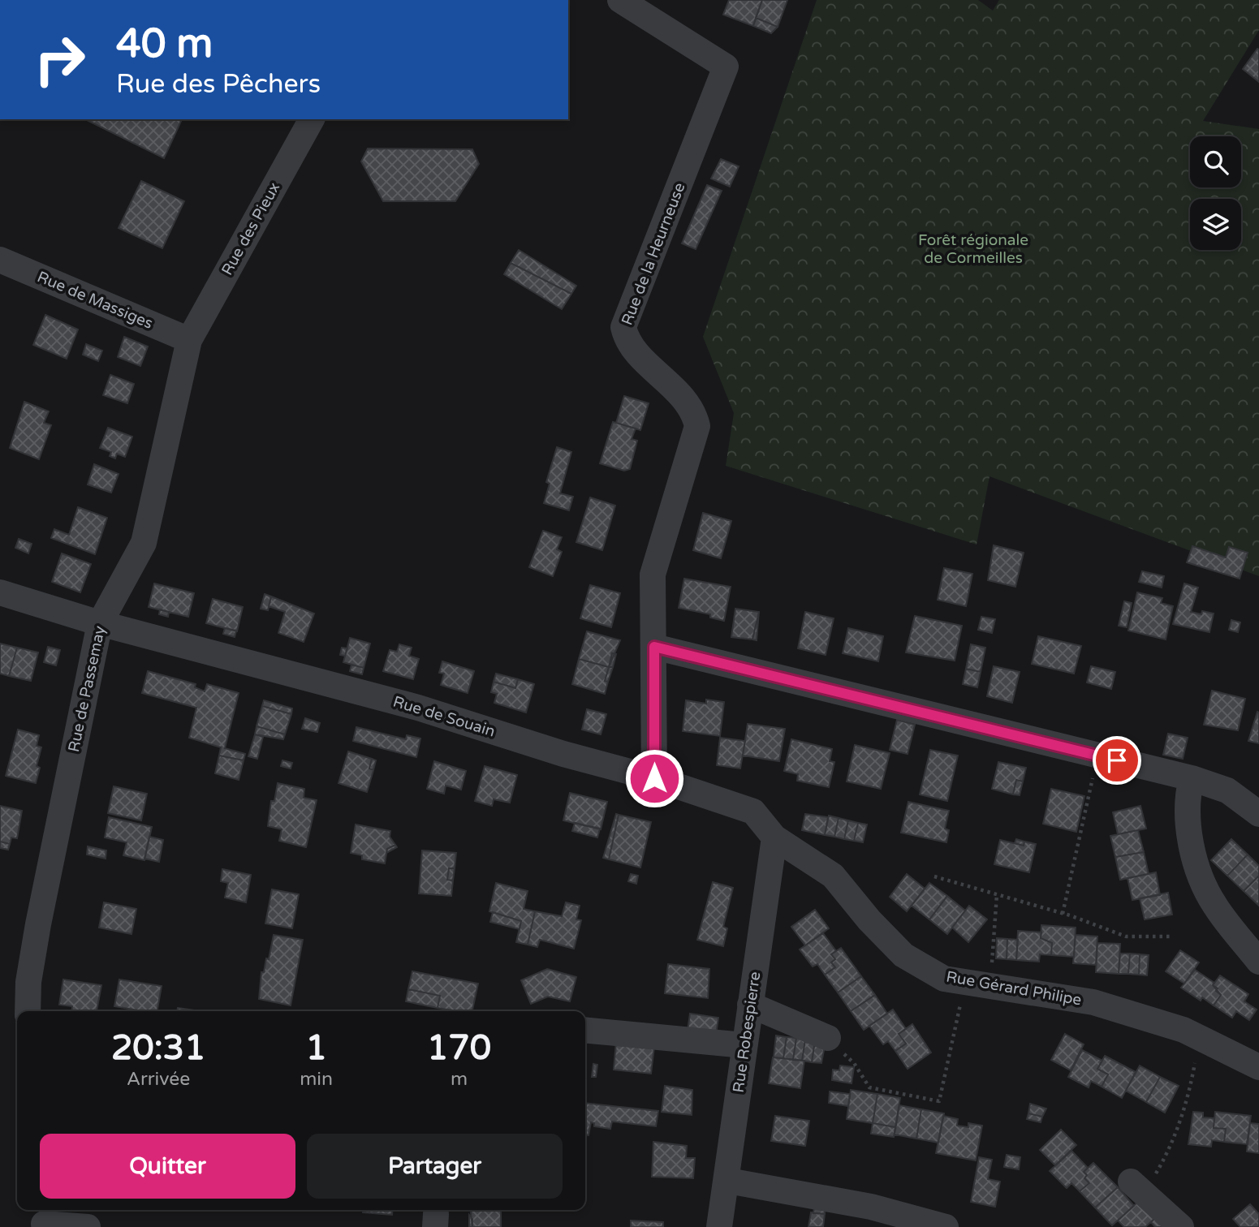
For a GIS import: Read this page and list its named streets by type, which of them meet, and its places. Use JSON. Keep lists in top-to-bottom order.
{
  "streets": {
    "street": [
      "Rue des Pieux",
      "Rue de la Heurneuse",
      "Rue de Massiges",
      "Rue de Passemay",
      "Rue de Souain",
      "Rue Gérard Philipe",
      "Rue Robespierre"
    ]
  },
  "crossings": [
    ["Rue des Pieux", "Rue de Massiges"],
    ["Rue des Pieux", "Rue de Passemay"],
    ["Rue de la Heurneuse", "Rue de Souain"],
    ["Rue de Massiges", "Rue de Passemay"],
    ["Rue de Passemay", "Rue de Souain"],
    ["Rue de Souain", "Rue Gérard Philipe"],
    ["Rue de Souain", "Rue Robespierre"],
    ["Rue Gérard Philipe", "Rue Robespierre"]
  ],
  "parks": ["Forêt régionale de Cormeilles"],
  "page": {
    "turn": ["40 m", "Rue des Pêchers"],
    "eta": [
      "20:31",
      "Arrivée",
      "1",
      "min",
      "170",
      "m"
    ],
    "buttons": ["Quitter", "Partager"]
  }
}
